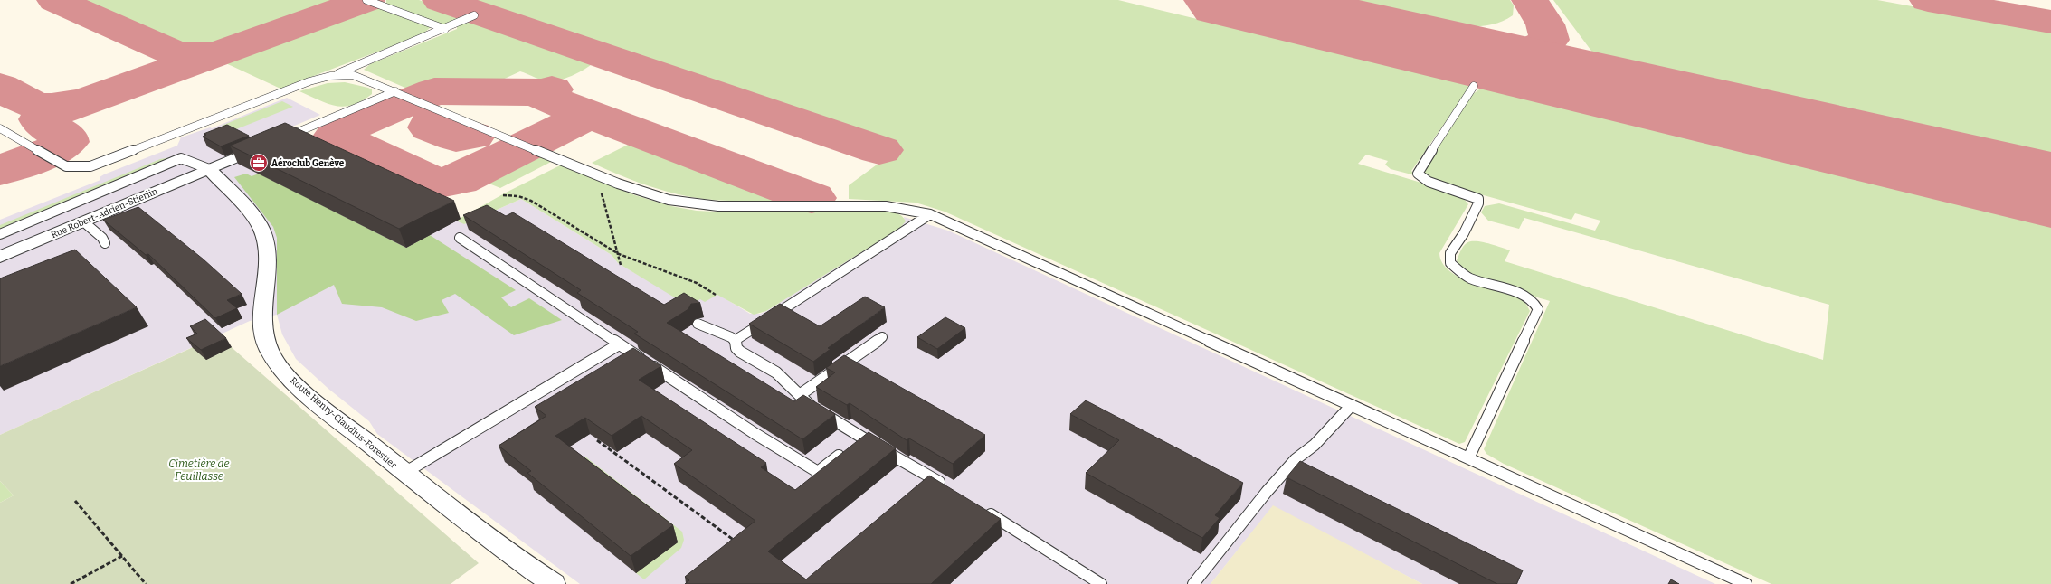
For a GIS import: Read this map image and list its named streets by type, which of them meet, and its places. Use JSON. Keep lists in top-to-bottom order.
{
  "streets": {
    "street": ["Rue Robert-Adrien-Stierlin", "Route Henry-Claudius-Forestier"]
  },
  "crossings": [
    ["Rue Robert-Adrien-Stierlin", "Route Henry-Claudius-Forestier"]
  ],
  "parks": ["Cimetière de Feuillasse"],
  "places": {
    "office": ["Aéroclub Genève"]
  }
}
